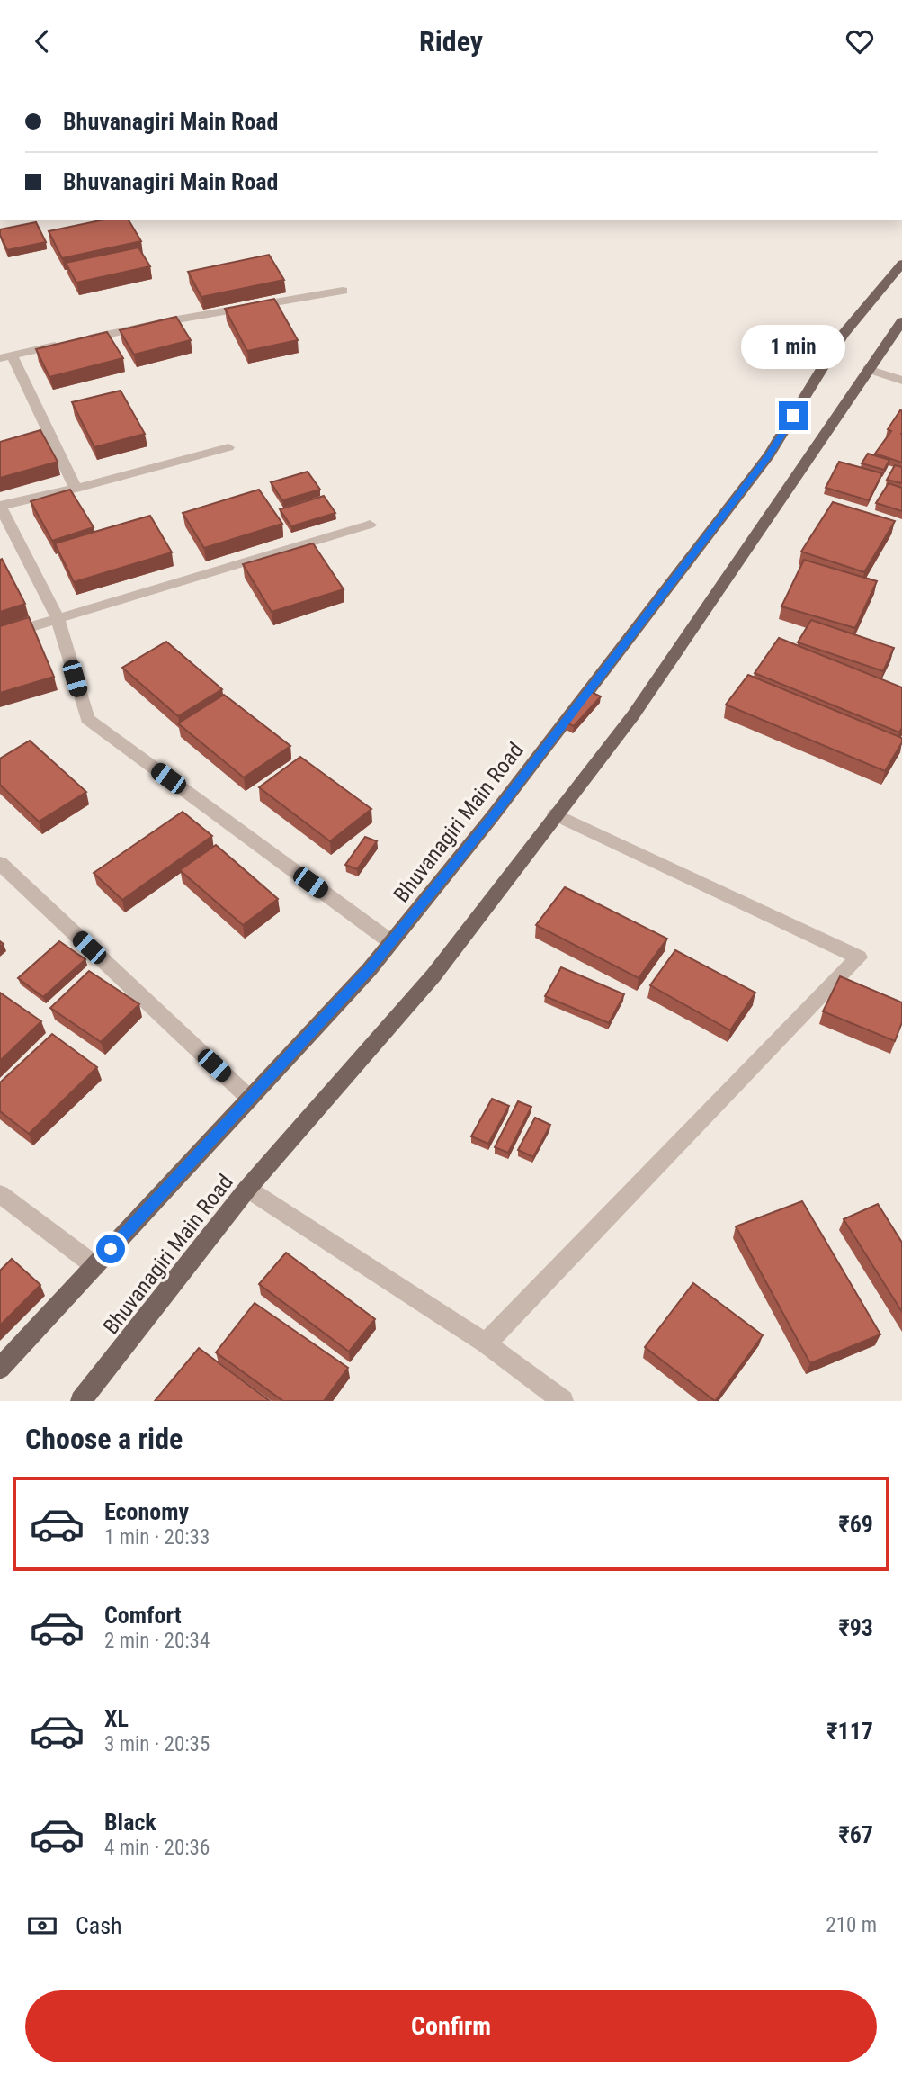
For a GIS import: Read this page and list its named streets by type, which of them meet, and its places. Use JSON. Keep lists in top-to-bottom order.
{
  "streets": {
    "main road": ["Bhuvanagiri Main Road"]
  },
  "page": {
    "header": "Ridey",
    "banner": ["Bhuvanagiri Main Road", "Bhuvanagiri Main Road"],
    "bubble": "1 min",
    "heading": "Choose a ride",
    "list": [
      {
        "name": "Economy",
        "note": "1 min · 20:33",
        "value": "₹69"
      },
      {
        "name": "Comfort",
        "note": "2 min · 20:34",
        "value": "₹93"
      },
      {
        "name": "XL",
        "note": "3 min · 20:35",
        "value": "₹117"
      },
      {
        "name": "Black",
        "note": "4 min · 20:36",
        "value": "₹67"
      }
    ],
    "pay": ["Cash", "210 m"],
    "buttons": "Confirm"
  }
}
